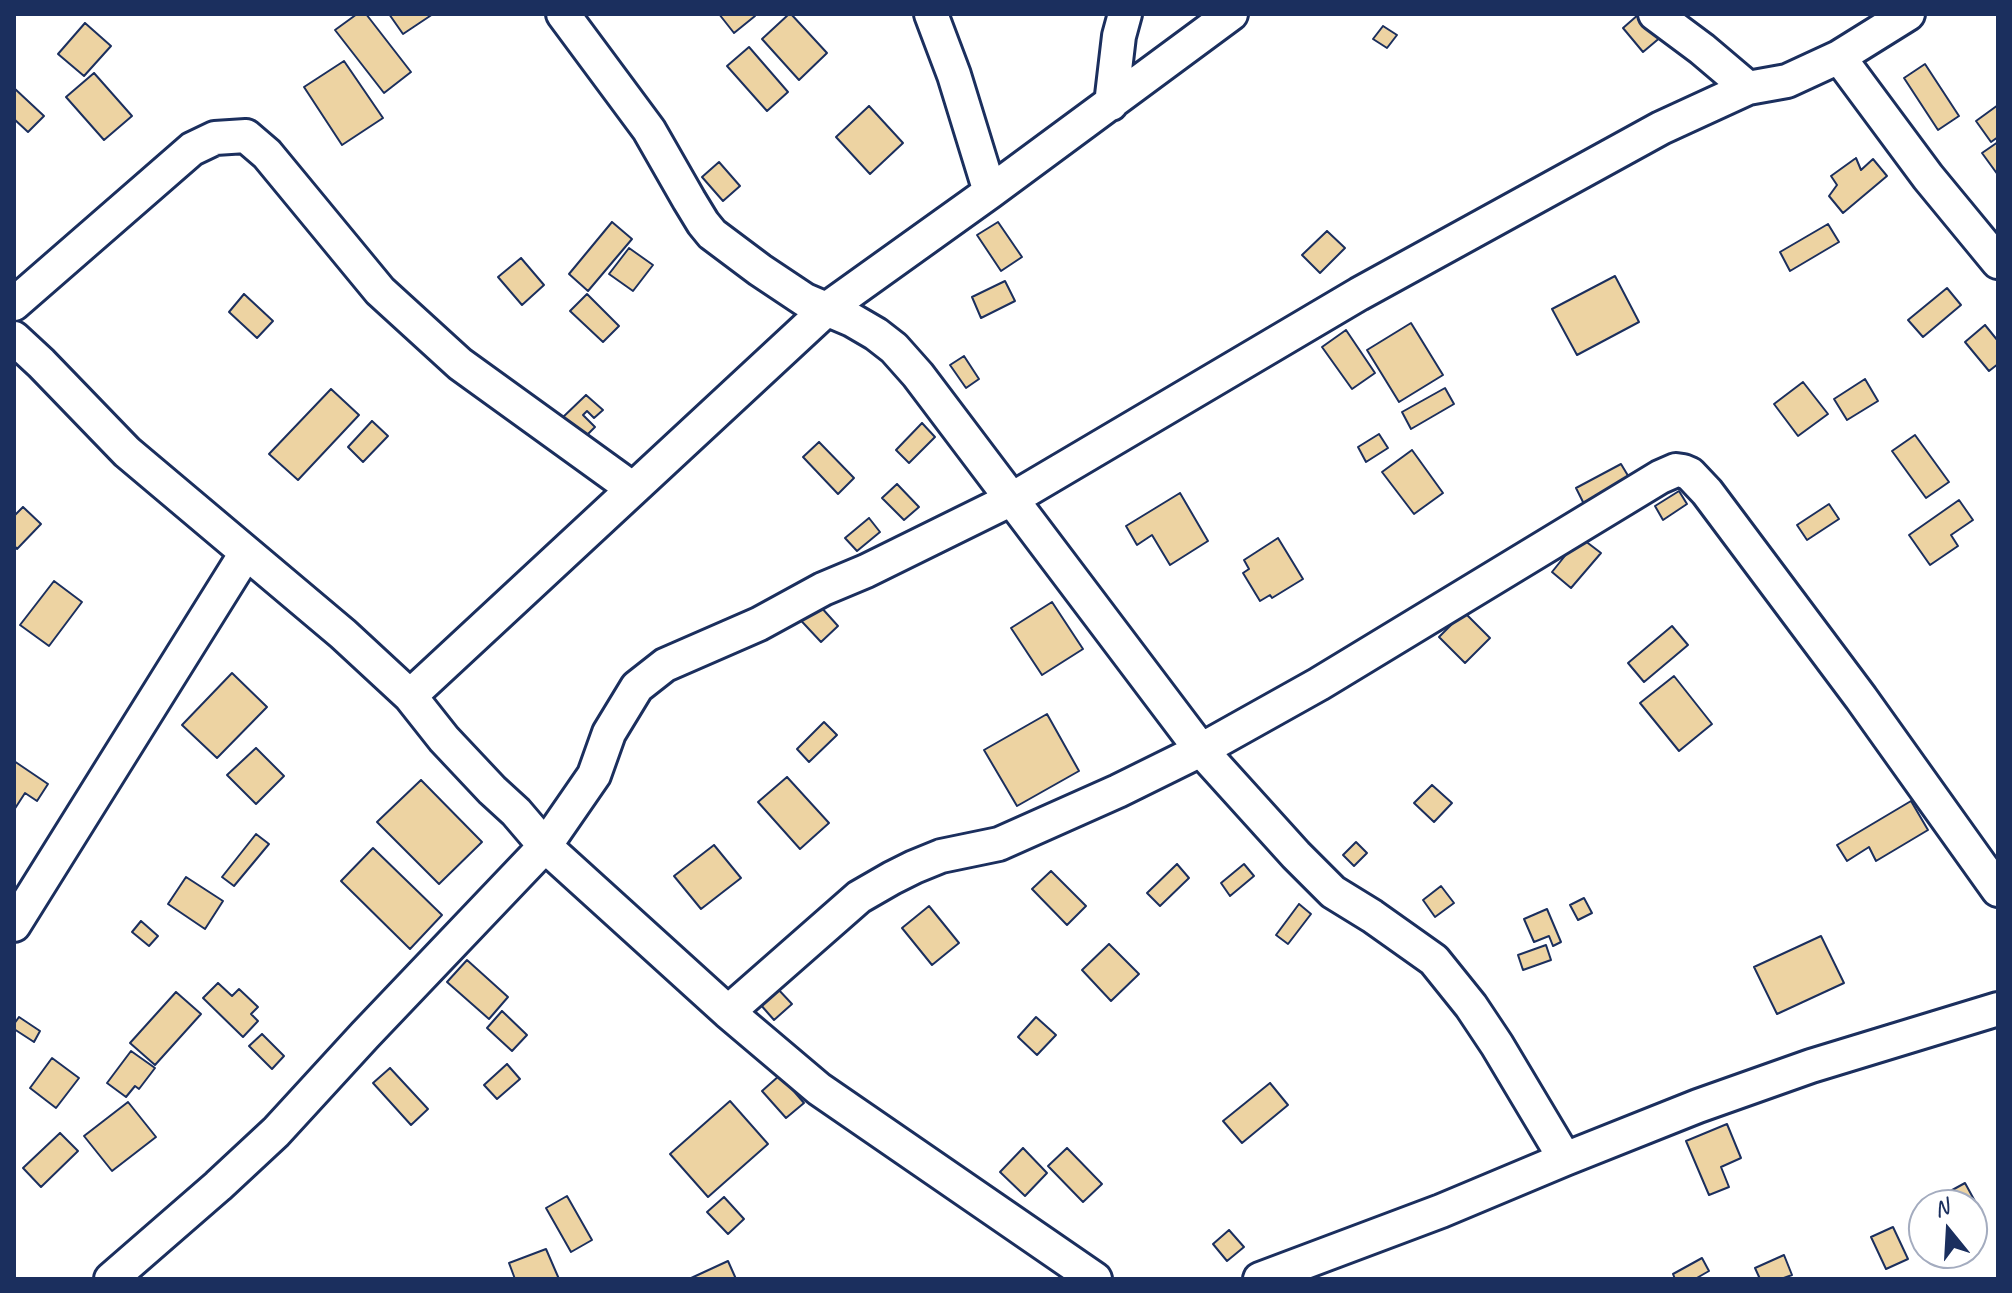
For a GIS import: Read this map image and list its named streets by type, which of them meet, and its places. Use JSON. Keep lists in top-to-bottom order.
{
  "north": "top"
}
